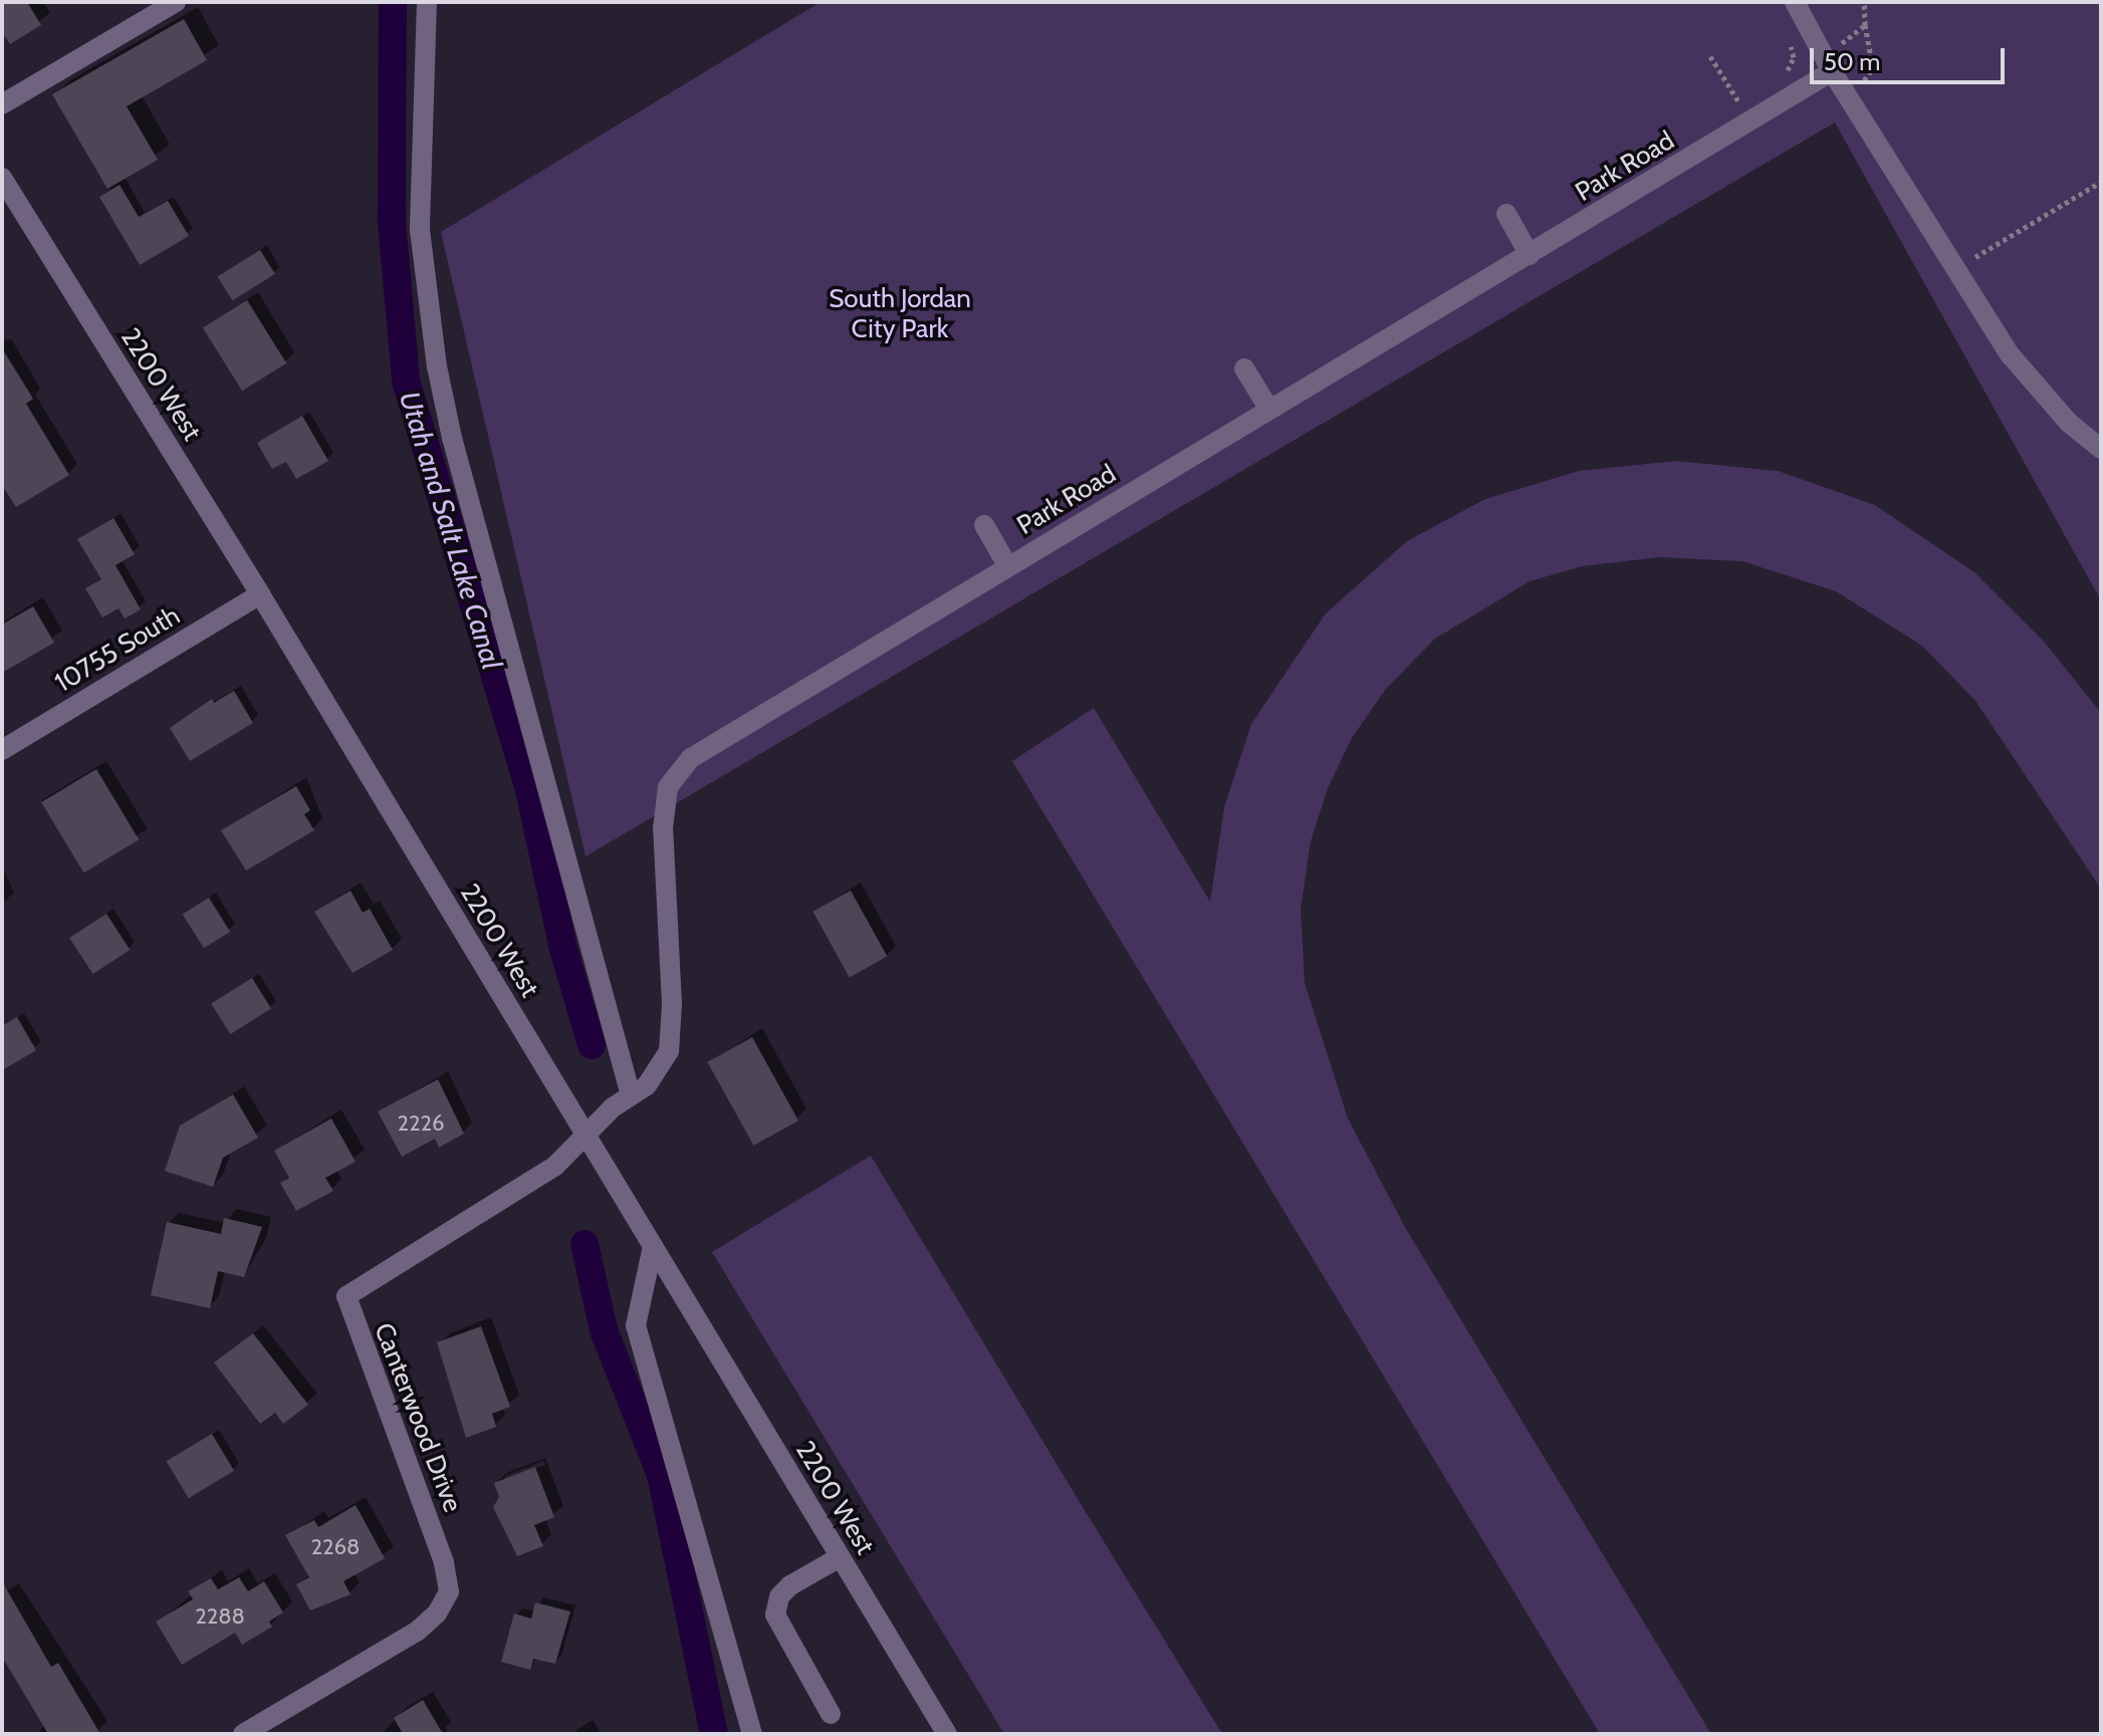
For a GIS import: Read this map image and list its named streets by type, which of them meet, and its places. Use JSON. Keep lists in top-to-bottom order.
{
  "streets": {
    "street": [
      "Park Road",
      "2200 West",
      "10755 South",
      "Canterwood Drive"
    ]
  },
  "crossings": [
    ["Park Road", "2200 West"],
    ["Park Road", "Canterwood Drive"],
    ["2200 West", "10755 South"],
    ["2200 West", "Canterwood Drive"]
  ],
  "water": ["Utah and Salt Lake Canal"],
  "parks": ["South Jordan City Park"],
  "house_numbers": ["2226", "2268", "2288"],
  "scale_bar": "50 m"
}
